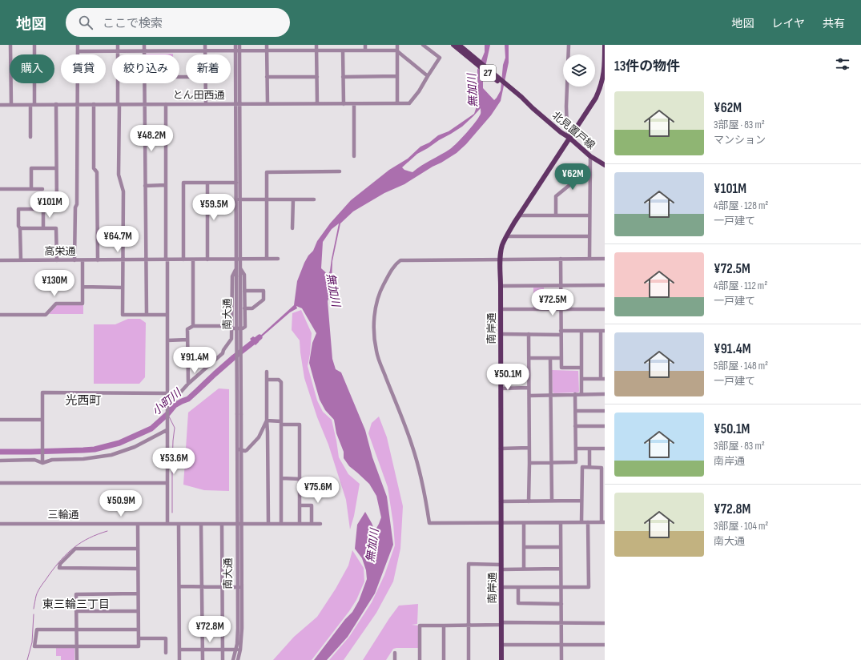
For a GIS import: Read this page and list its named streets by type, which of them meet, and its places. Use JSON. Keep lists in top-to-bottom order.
{
  "streets": {
    "main road": ["27", "北見置戸線", "南岸通"],
    "street": [
      "とん田西通",
      "高栄通",
      "南大通",
      "三輪通"
    ]
  },
  "crossings": [
    ["とん田西通", "南大通"],
    ["北見置戸線", "南岸通"],
    ["高栄通", "南大通"],
    ["南大通", "三輪通"]
  ],
  "districts": ["光西町", "東三輪三丁目"],
  "water": ["無加川", "小町川"],
  "page": {
    "header": "地図",
    "search": "ここで検索",
    "nav": ["地図", "レイヤ", "共有"],
    "heading": "13件の物件",
    "chip": [
      "購入",
      "賃貸",
      "絞り込み",
      "新着"
    ],
    "list": [
      {
        "name": "¥62M",
        "note": "3部屋 · 83 m² · マンション"
      },
      {
        "name": "¥101M",
        "note": "4部屋 · 128 m² · 一戸建て"
      },
      {
        "name": "¥72.5M",
        "note": "4部屋 · 112 m² · 一戸建て"
      },
      {
        "name": "¥91.4M",
        "note": "5部屋 · 148 m² · 一戸建て"
      },
      {
        "name": "¥50.1M",
        "note": "3部屋 · 83 m² · 南岸通"
      },
      {
        "name": "¥72.8M",
        "note": "3部屋 · 104 m² · 南大通"
      }
    ],
    "price": [
      "¥48.2M",
      "¥62M",
      "¥101M",
      "¥59.5M",
      "¥64.7M",
      "¥130M",
      "¥72.5M",
      "¥91.4M",
      "¥50.1M",
      "¥53.6M",
      "¥75.6M",
      "¥50.9M",
      "¥72.8M"
    ]
  }
}
